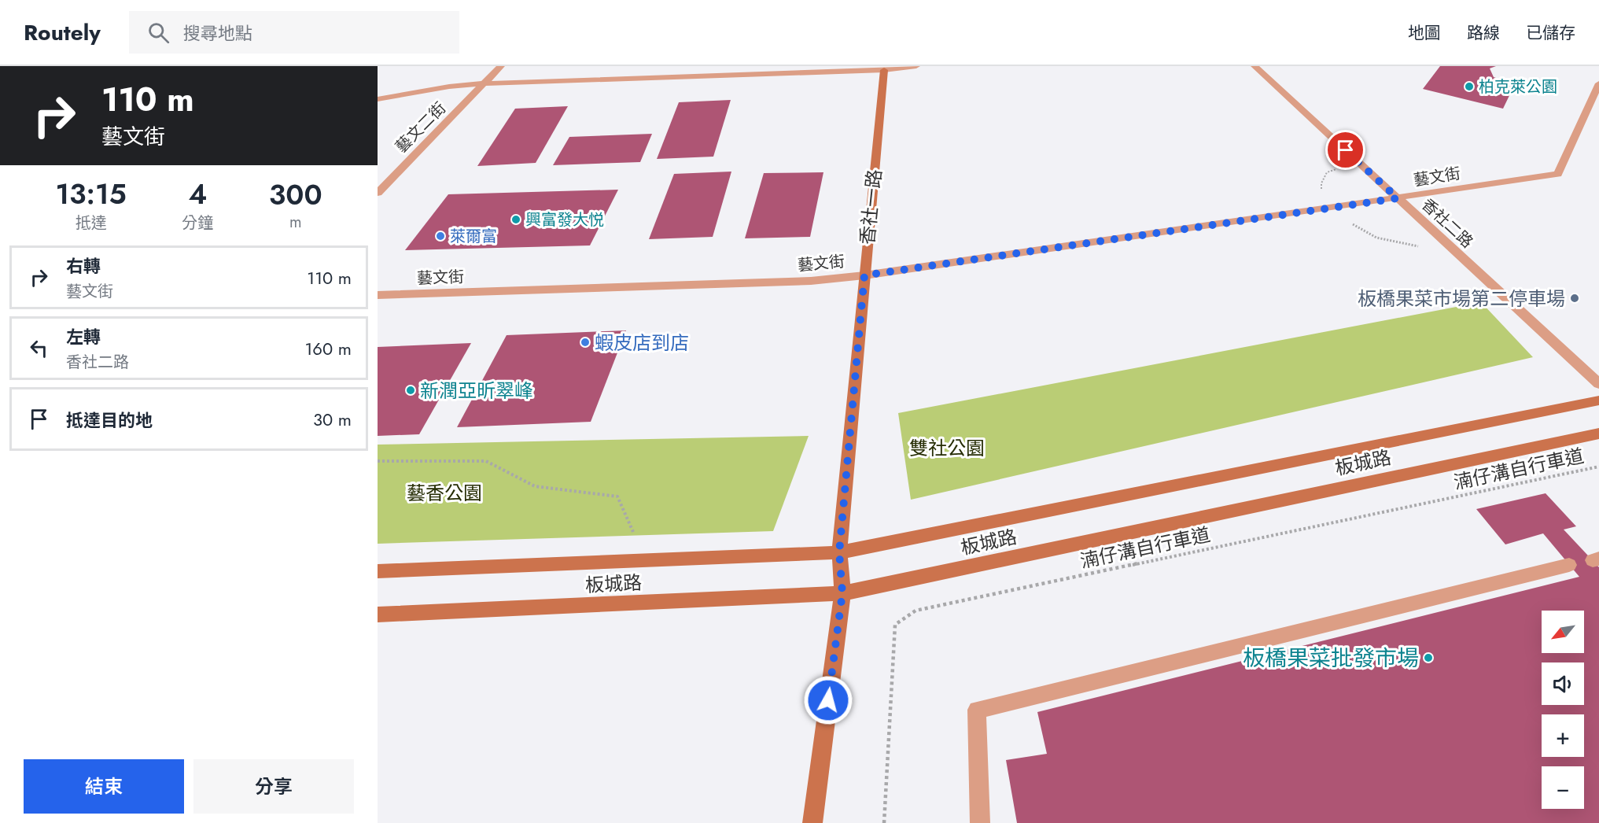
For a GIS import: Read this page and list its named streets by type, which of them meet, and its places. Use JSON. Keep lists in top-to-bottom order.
{
  "streets": {
    "street": [
      "藝文二街",
      "藝文街",
      "香社一路",
      "香社二路",
      "板城路"
    ],
    "path": ["湳仔溝自行車道"]
  },
  "crossings": [
    ["藝文街", "香社一路"],
    ["藝文街", "香社二路"],
    ["香社一路", "板城路"]
  ],
  "parks": ["雙社公園", "藝香公園"],
  "places": [
    "柏克萊公園",
    "興富發大悦",
    "萊爾富",
    "板橋果菜市場第二停車場",
    "蝦皮店到店",
    "新潤亞昕翠峰",
    "板橋果菜批發市場"
  ],
  "north": "bottom left",
  "page": {
    "header": "Routely",
    "search": "搜尋地點",
    "nav": ["地圖", "路線", "已儲存"],
    "turn": ["110 m", "藝文街"],
    "eta": [
      "13:15",
      "抵達",
      "4",
      "分鐘",
      "300",
      "m"
    ],
    "list": [
      {
        "name": "右轉",
        "note": "藝文街",
        "value": "110 m"
      },
      {
        "name": "左轉",
        "note": "香社二路",
        "value": "160 m"
      },
      {
        "name": "抵達目的地",
        "value": "30 m"
      }
    ],
    "map_buttons": ["+", "−"],
    "buttons": ["結束", "分享"]
  }
}
